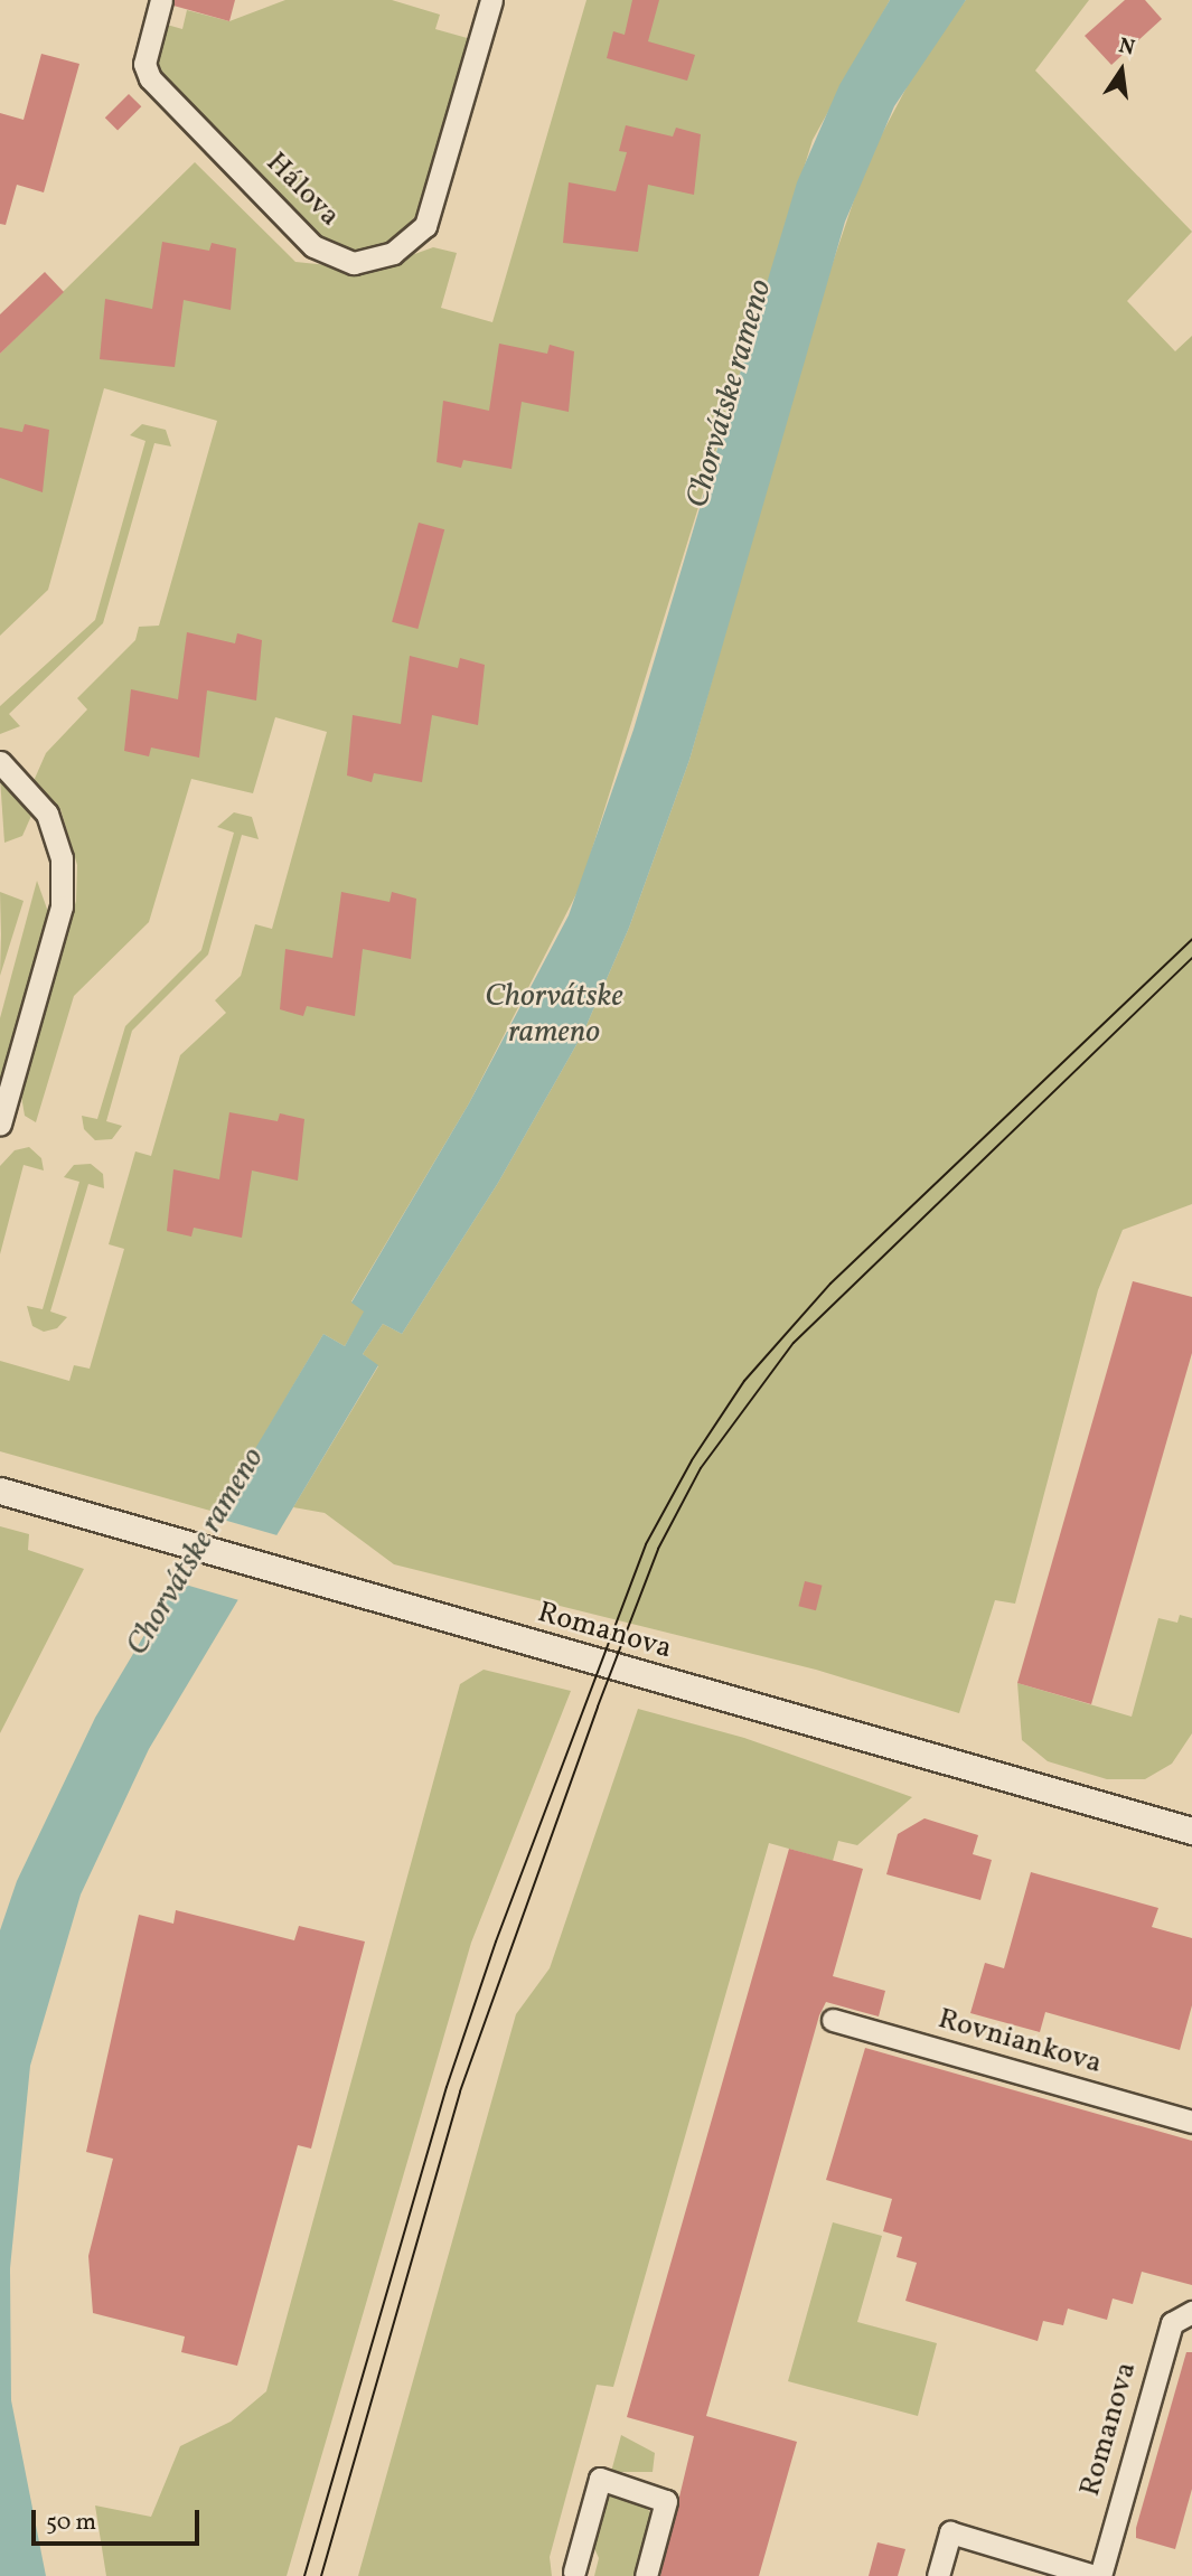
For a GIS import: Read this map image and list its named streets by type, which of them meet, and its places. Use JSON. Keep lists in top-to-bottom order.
{
  "streets": {
    "street": ["Hálova", "Romanova", "Rovniankova"]
  },
  "water": ["Chorvátske rameno"],
  "scale_bar": "50 m",
  "north": "top"
}
